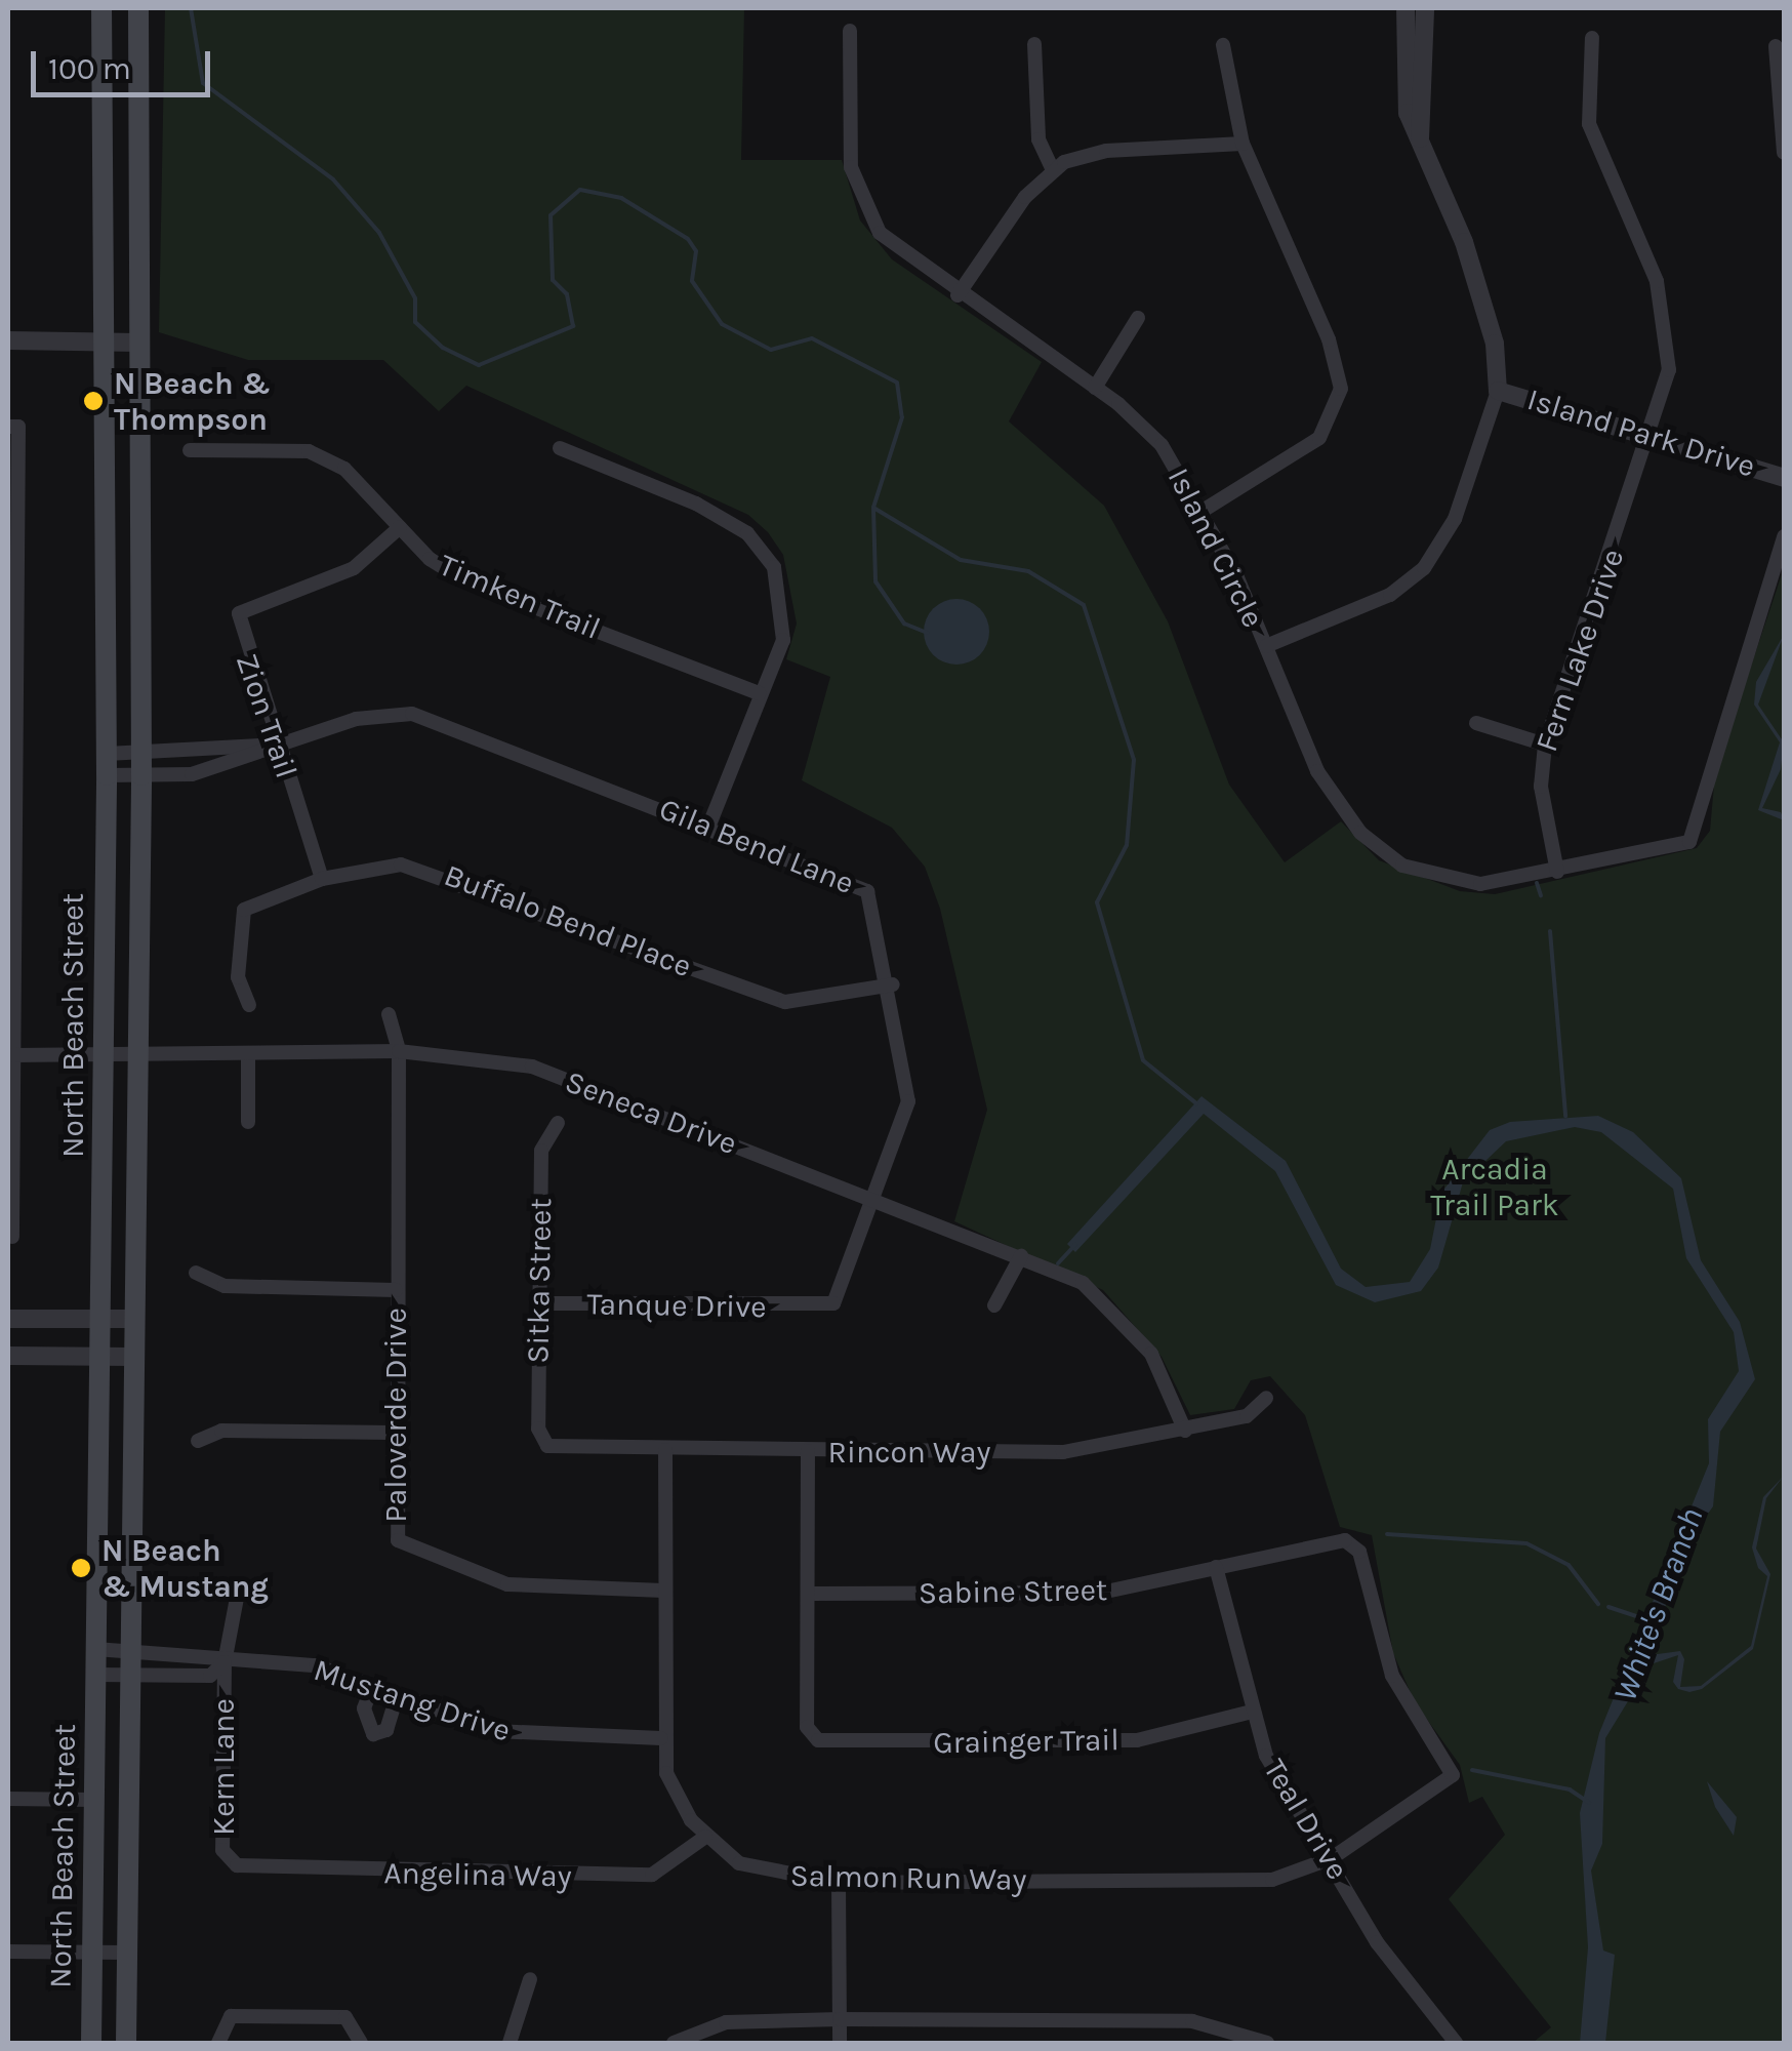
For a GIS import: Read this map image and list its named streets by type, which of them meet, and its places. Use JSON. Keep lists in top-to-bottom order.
{
  "streets": {
    "main road": ["North Beach Street"],
    "street": [
      "Island Park Drive",
      "Island Circle",
      "Timken Trail",
      "Fern Lake Drive",
      "Zion Trail",
      "Gila Bend Lane",
      "Buffalo Bend Place",
      "Seneca Drive",
      "Sitka Street",
      "Tanque Drive",
      "Paloverde Drive",
      "Rincon Way",
      "Sabine Street",
      "Mustang Drive",
      "Grainger Trail",
      "Kern Lane",
      "Teal Drive",
      "Angelina Way",
      "Salmon Run Way"
    ]
  },
  "crossings": [
    ["Island Park Drive", "Fern Lake Drive"],
    ["Island Circle", "Fern Lake Drive"],
    ["Timken Trail", "Zion Trail"],
    ["Zion Trail", "Gila Bend Lane"],
    ["Zion Trail", "Buffalo Bend Place"],
    ["Gila Bend Lane", "Buffalo Bend Place"],
    ["Gila Bend Lane", "North Beach Street"],
    ["Gila Bend Lane", "Seneca Drive"],
    ["Gila Bend Lane", "Tanque Drive"],
    ["North Beach Street", "Seneca Drive"],
    ["North Beach Street", "Mustang Drive"],
    ["Seneca Drive", "Paloverde Drive"],
    ["Seneca Drive", "Rincon Way"],
    ["Sitka Street", "Tanque Drive"],
    ["Sitka Street", "Rincon Way"],
    ["Paloverde Drive", "Salmon Run Way"],
    ["Rincon Way", "Salmon Run Way"],
    ["Sabine Street", "Grainger Trail"],
    ["Sabine Street", "Teal Drive"],
    ["Sabine Street", "Salmon Run Way"],
    ["Mustang Drive", "Kern Lane"],
    ["Mustang Drive", "Salmon Run Way"],
    ["Grainger Trail", "Teal Drive"],
    ["Kern Lane", "Angelina Way"],
    ["Teal Drive", "Salmon Run Way"],
    ["Angelina Way", "Salmon Run Way"]
  ],
  "water": ["White's Branch"],
  "parks": ["Arcadia Trail Park"],
  "places": ["N Beach & Thompson", "N Beach & Mustang"],
  "scale_bar": "100 m"
}
